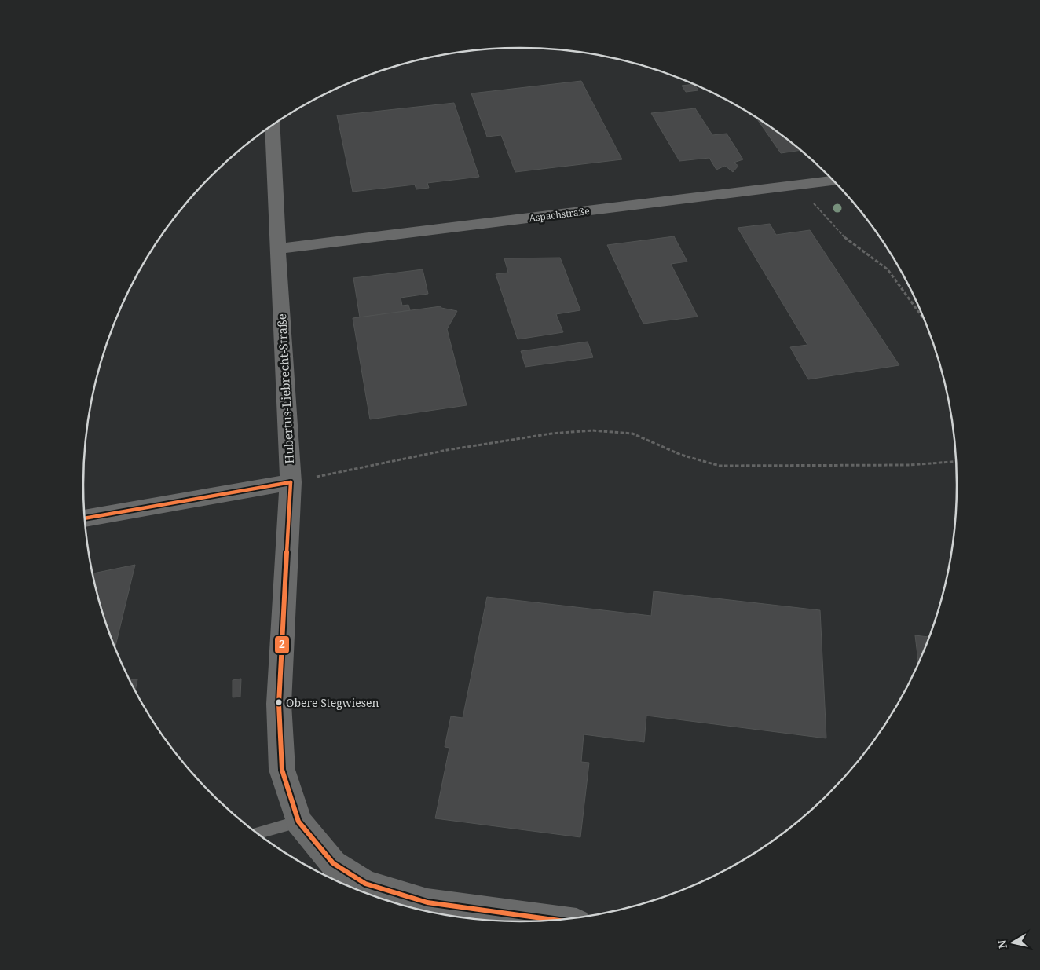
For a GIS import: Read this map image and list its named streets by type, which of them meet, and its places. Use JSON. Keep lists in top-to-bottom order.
{
  "streets": {
    "street": ["Aspachstraße", "Hubertus-Liebrecht-Straße"]
  },
  "crossings": [
    ["Aspachstraße", "Hubertus-Liebrecht-Straße"]
  ],
  "places": ["Obere Stegwiesen"],
  "lines": ["transit line 2"],
  "north": "left"
}
